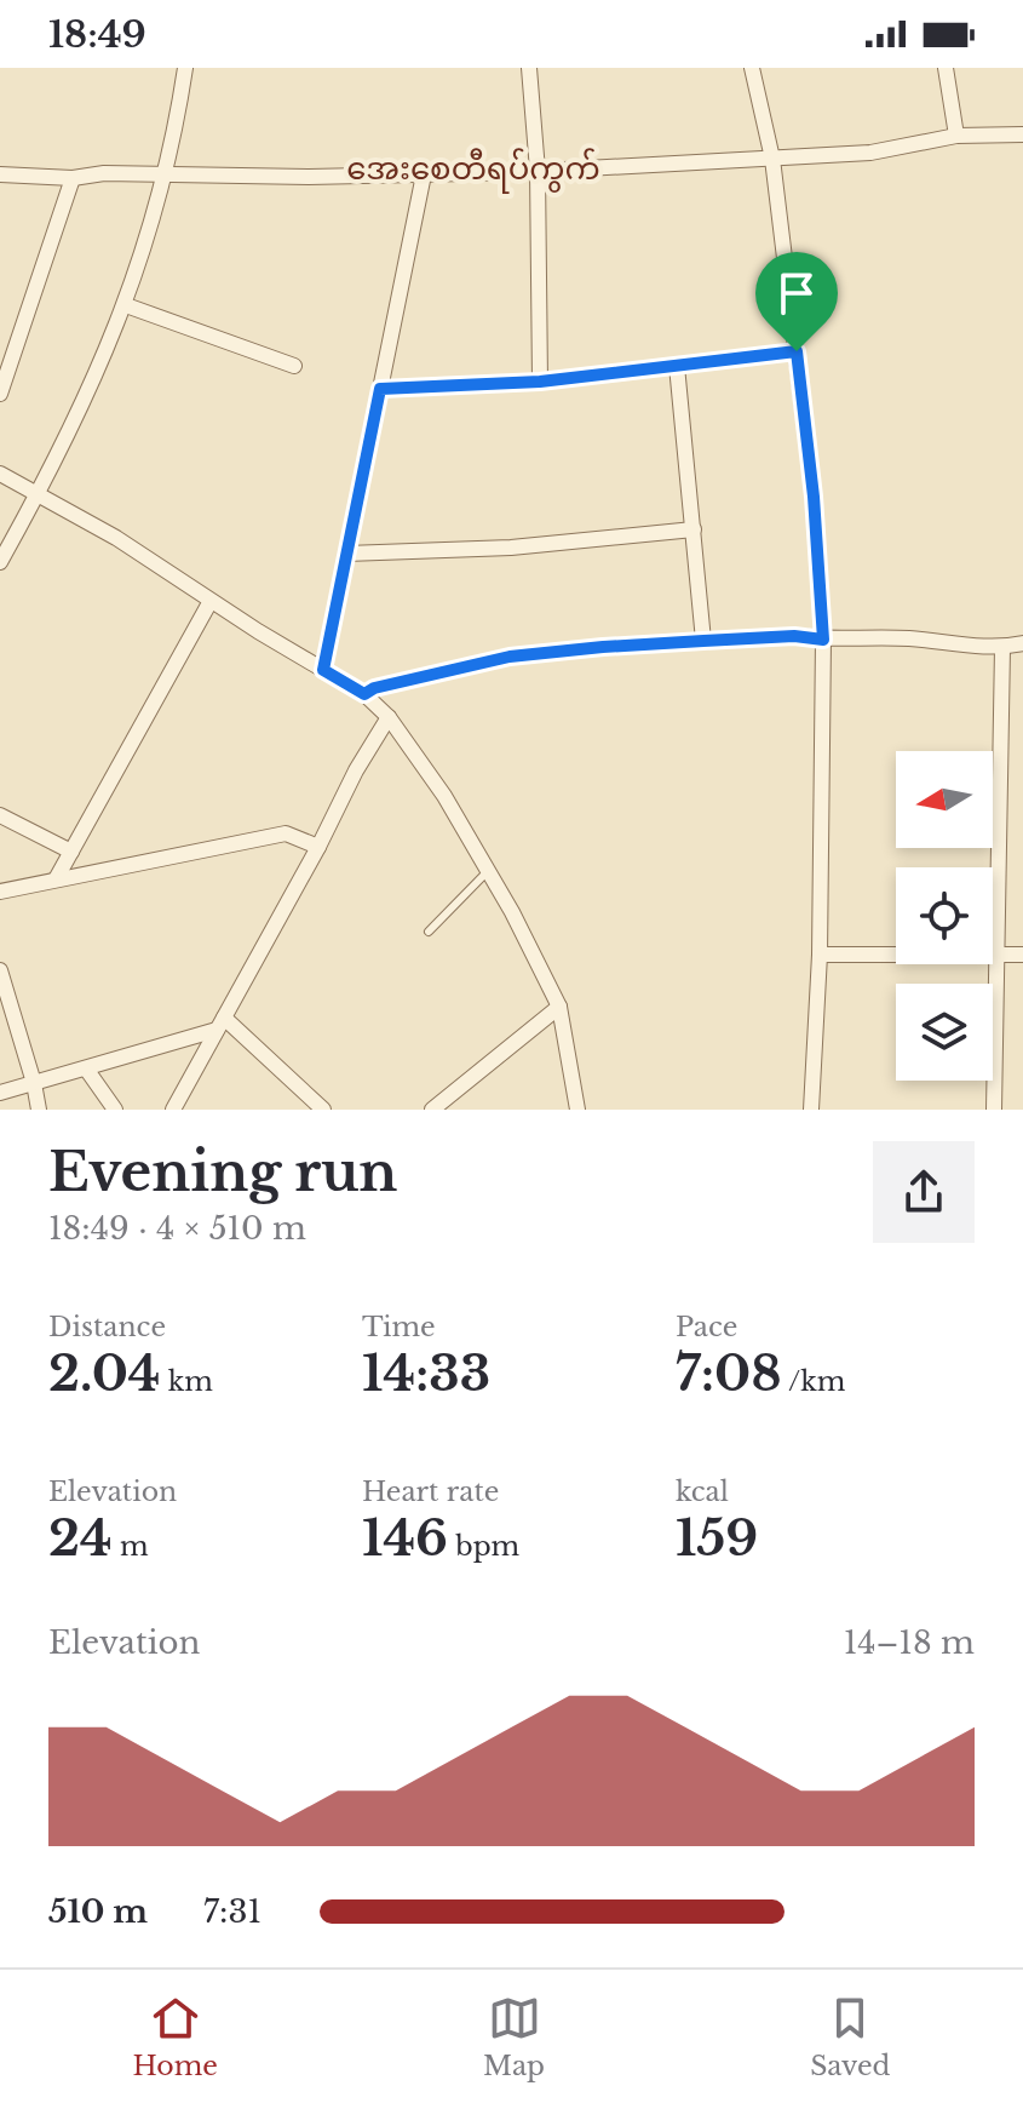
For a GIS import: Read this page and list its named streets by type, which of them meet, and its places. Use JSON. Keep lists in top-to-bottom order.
{
  "districts": ["အေးစေတီရပ်ကွက်"],
  "north": "left",
  "page": {
    "status": "18:49",
    "heading": ["Evening run", "18:49 · 4 × 510 m"],
    "stats": [
      ["Distance", "2.04 km"],
      ["Time", "14:33"],
      ["Pace", "7:08 /km"],
      ["Elevation", "24 m"],
      ["Heart rate", "146 bpm"],
      ["kcal", "159"]
    ],
    "chart": ["Elevation", "14–18 m"],
    "list": [
      {
        "name": "510 m",
        "note": "7:31"
      }
    ],
    "tabs": ["Home", "Map", "Saved"]
  }
}
